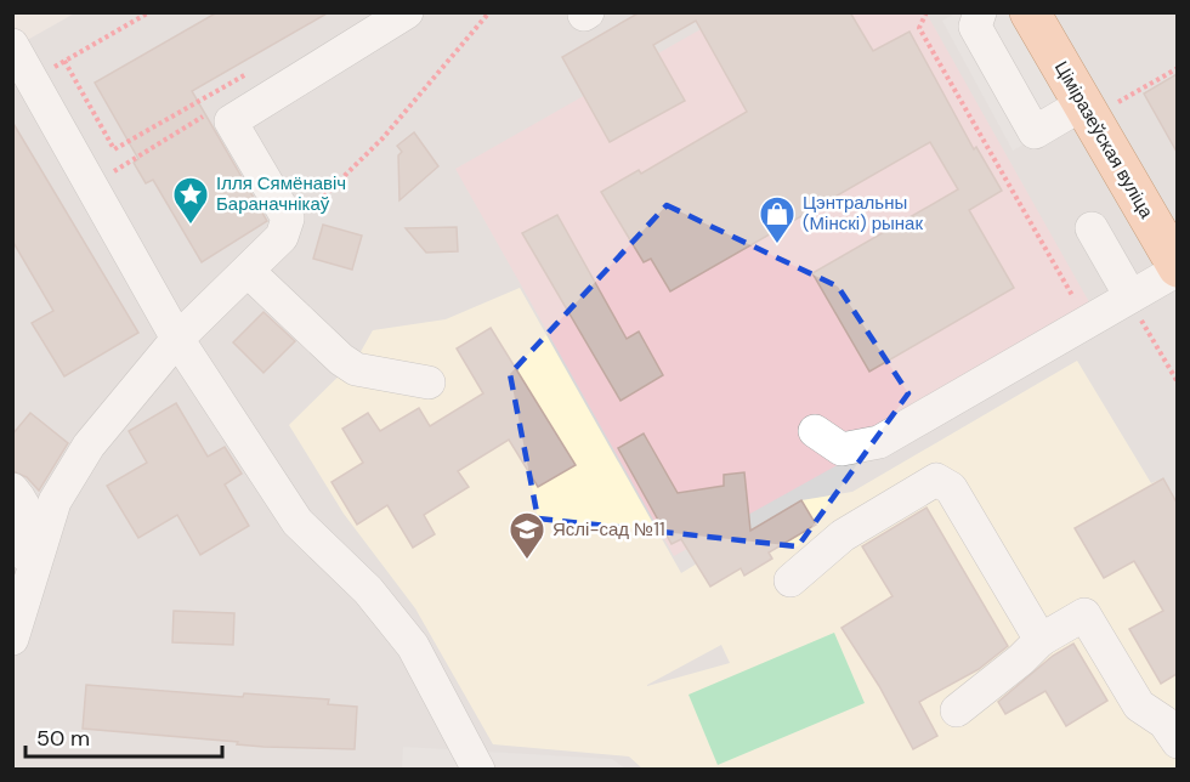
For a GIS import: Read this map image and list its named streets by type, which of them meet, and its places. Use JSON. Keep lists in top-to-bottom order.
{
  "streets": {
    "main road": ["Ціміразеўская вуліца"]
  },
  "places": {
    "place": ["Ілля Сямёнавіч Бараначнікаў"],
    "shop": ["Цэнтральны (Мінскі) рынак"],
    "school or university": ["Яслі-сад №11"]
  },
  "scale_bar": "50 m"
}
